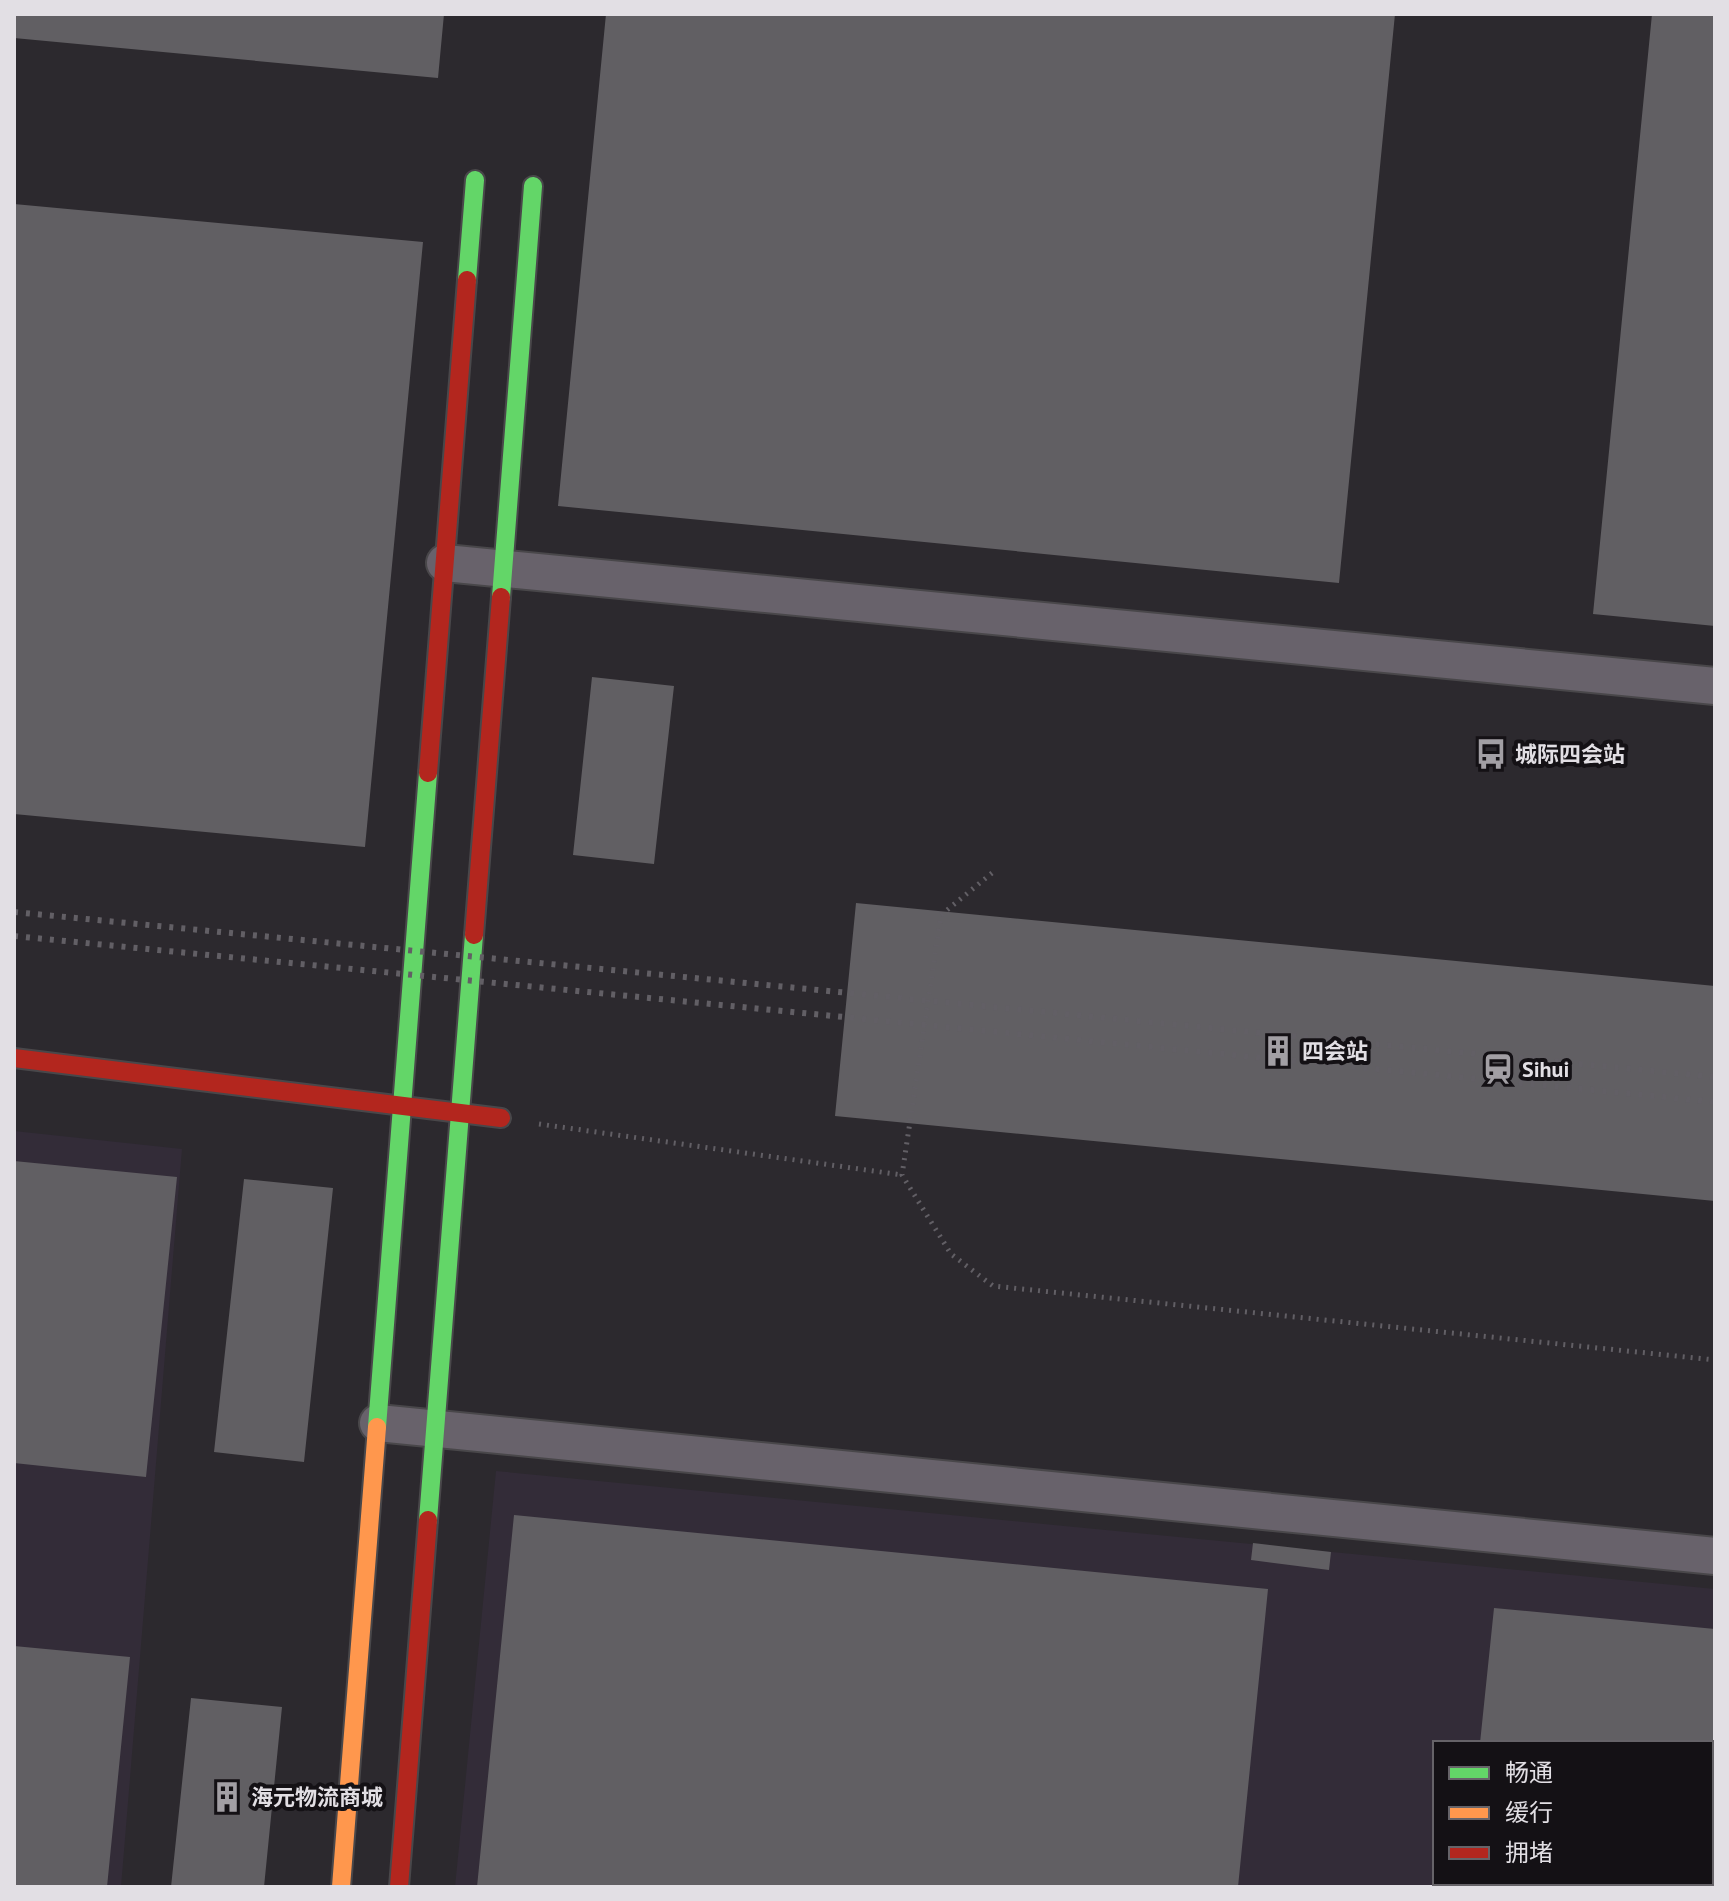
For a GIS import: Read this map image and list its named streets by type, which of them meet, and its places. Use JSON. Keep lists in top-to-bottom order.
{
  "places": {
    "bus stop": ["城际四会站"],
    "building": ["四会站", "海元物流商城"],
    "station": ["Sihui"]
  },
  "legend": ["畅通", "缓行", "拥堵"]
}
